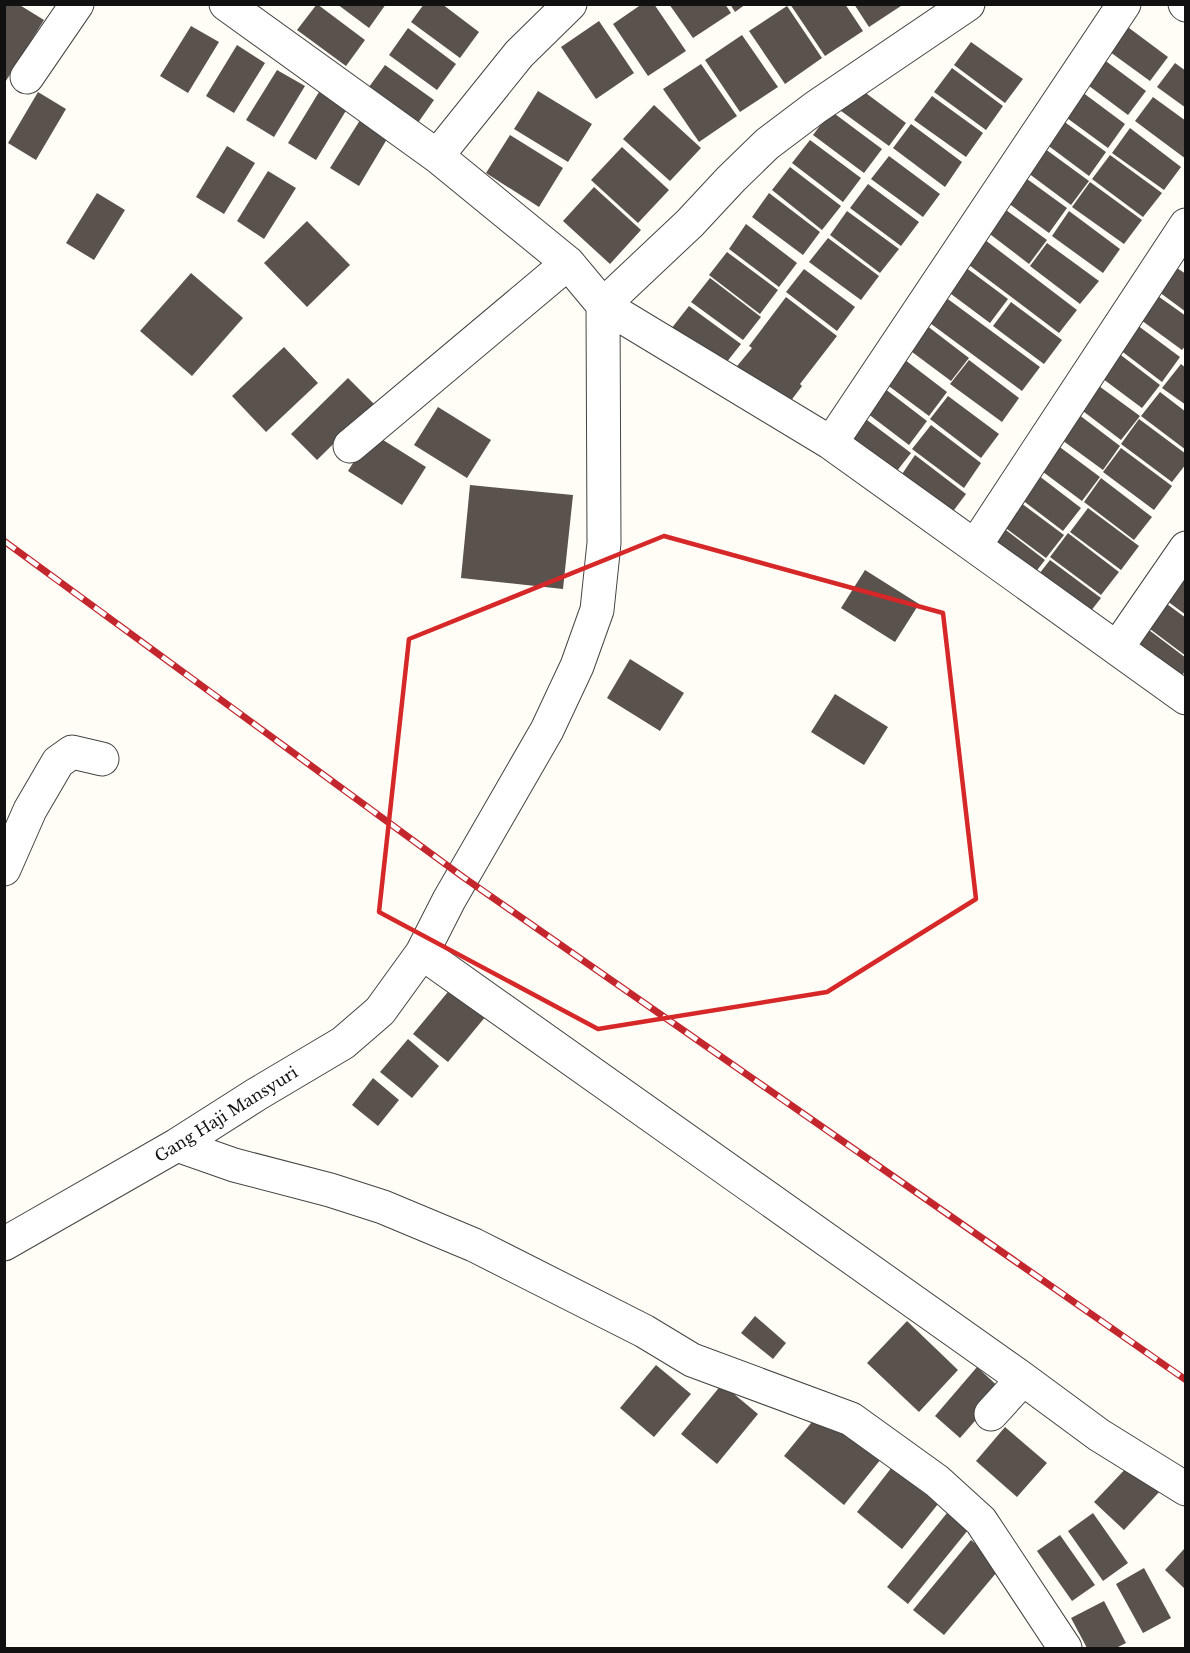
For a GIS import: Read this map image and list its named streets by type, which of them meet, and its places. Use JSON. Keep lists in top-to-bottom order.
{
  "streets": {
    "street": ["Gang Haji Mansyuri"]
  }
}
